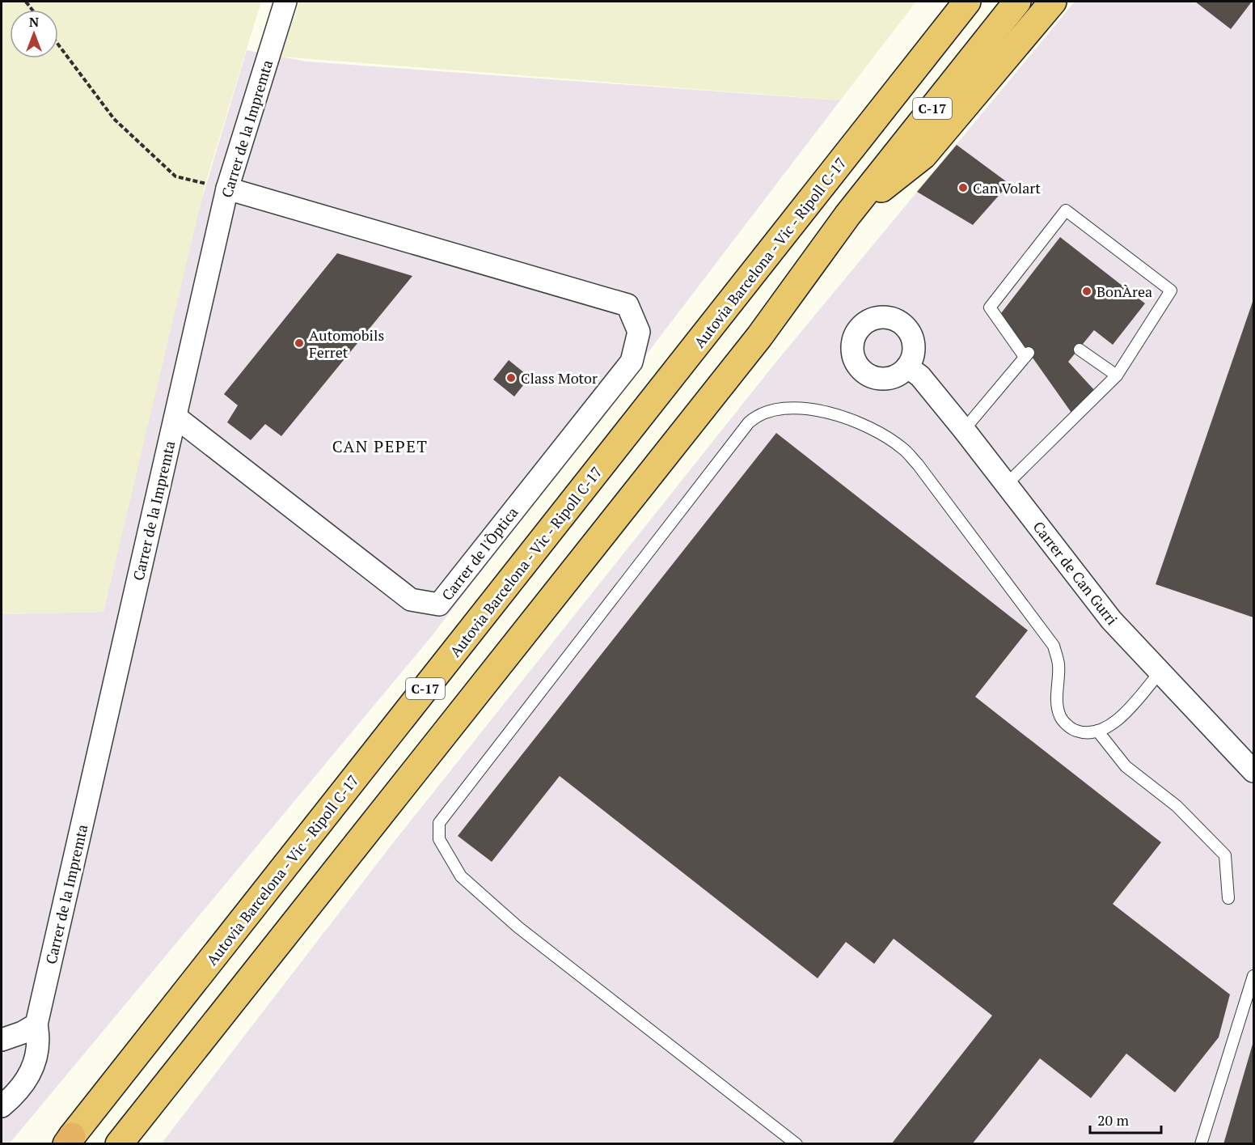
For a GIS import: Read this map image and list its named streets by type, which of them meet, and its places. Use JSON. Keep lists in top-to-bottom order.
{
  "streets": {
    "highway": ["C-17", "Autovia Barcelona - Vic - Ripoll C-17"],
    "street": ["Carrer de la Impremta", "Carrer de l'Òptica", "Carrer de Can Gurri"]
  },
  "crossings": [
    ["Carrer de la Impremta", "Carrer de l'Òptica"]
  ],
  "districts": ["CAN PEPET"],
  "places": [
    "Can Volart",
    "BonÀrea",
    "Automobils Ferret",
    "Class Motor"
  ],
  "scale_bar": "20 m",
  "north": "top"
}
